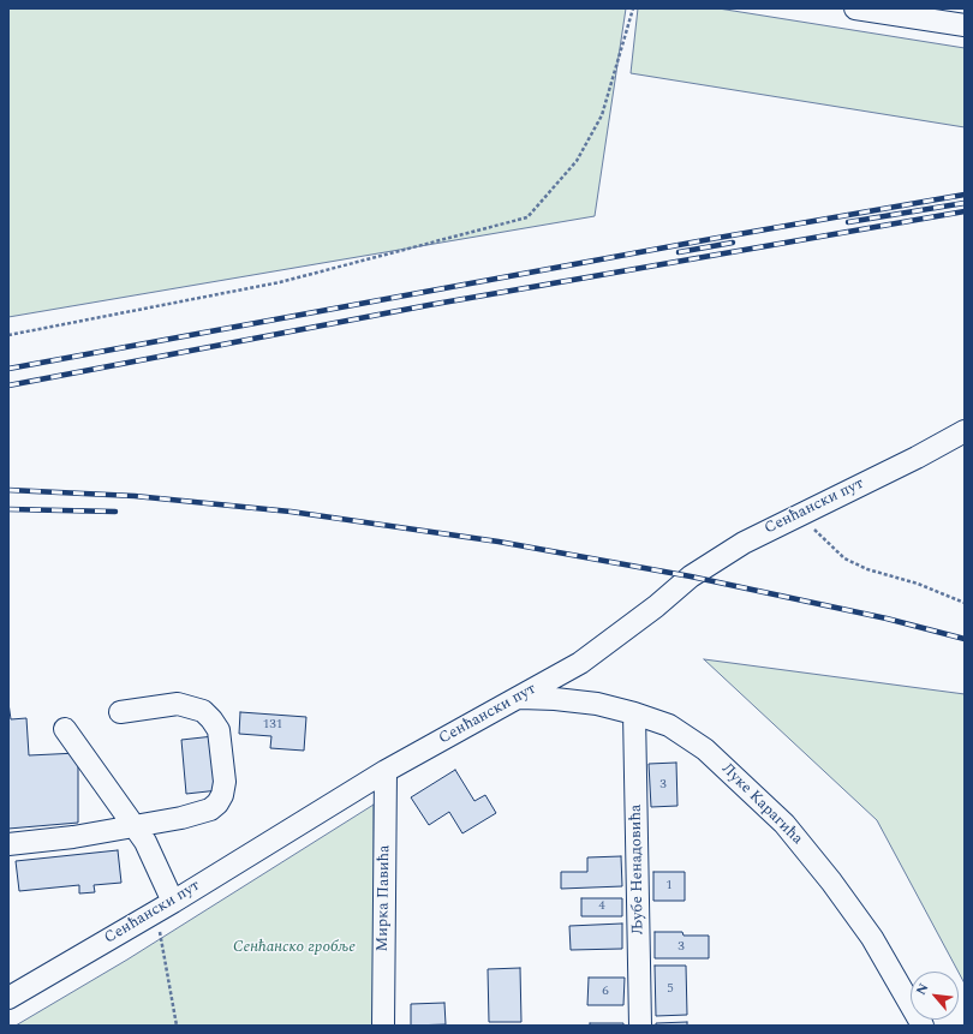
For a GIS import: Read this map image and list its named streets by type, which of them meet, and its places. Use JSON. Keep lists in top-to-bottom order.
{
  "streets": {
    "street": [
      "Сенћански пут",
      "Луке Карагића",
      "Љубе Ненадовића",
      "Мирка Павића"
    ]
  },
  "crossings": [
    ["Сенћански пут", "Луке Карагића"],
    ["Сенћански пут", "Мирка Павића"],
    ["Луке Карагића", "Љубе Ненадовића"]
  ],
  "parks": ["Сенћанско гробље"],
  "house_numbers": [
    "131",
    "3",
    "1",
    "4",
    "3",
    "5",
    "6"
  ],
  "north": "top left"
}
